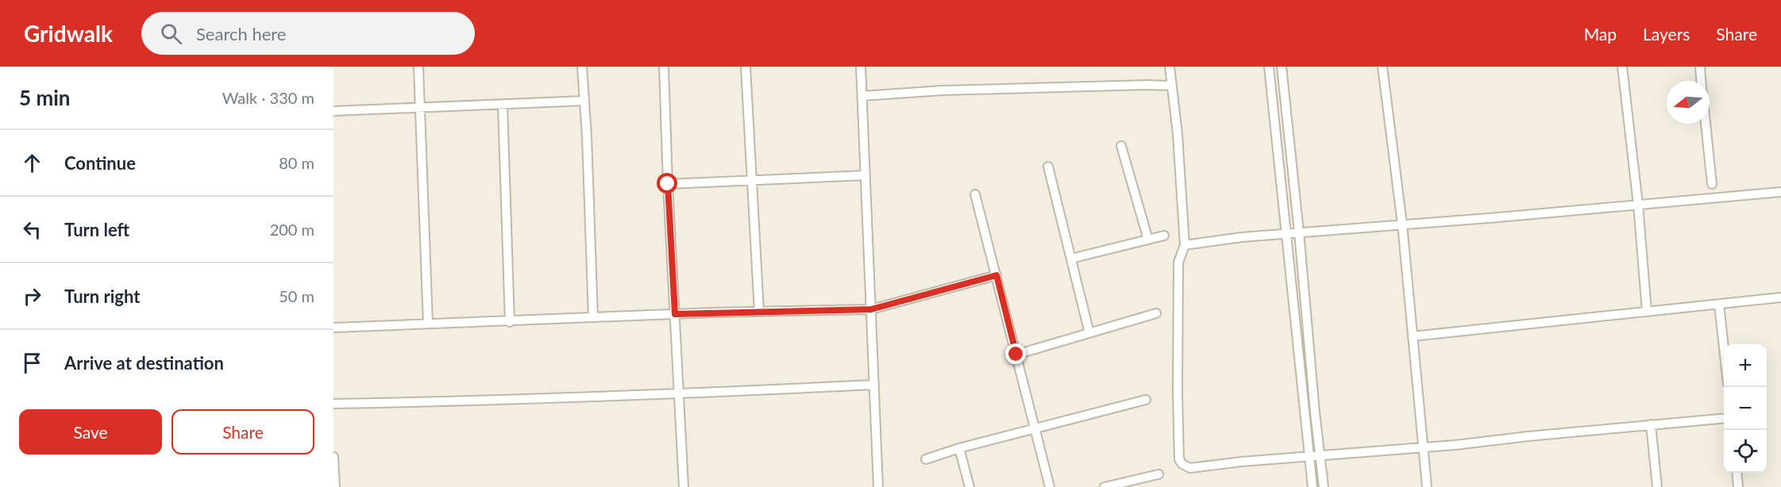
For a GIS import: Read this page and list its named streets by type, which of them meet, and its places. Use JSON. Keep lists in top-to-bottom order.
{
  "north": "left",
  "page": {
    "header": "Gridwalk",
    "search": "Search here",
    "nav": ["Map", "Layers", "Share"],
    "heading": ["5 min", "Walk · 330 m"],
    "list": [
      ["Continue", "80 m"],
      ["Turn left", "200 m"],
      ["Turn right", "50 m"],
      "Arrive at destination"
    ],
    "map_buttons": ["+", "−"],
    "buttons": ["Save", "Share"]
  }
}
